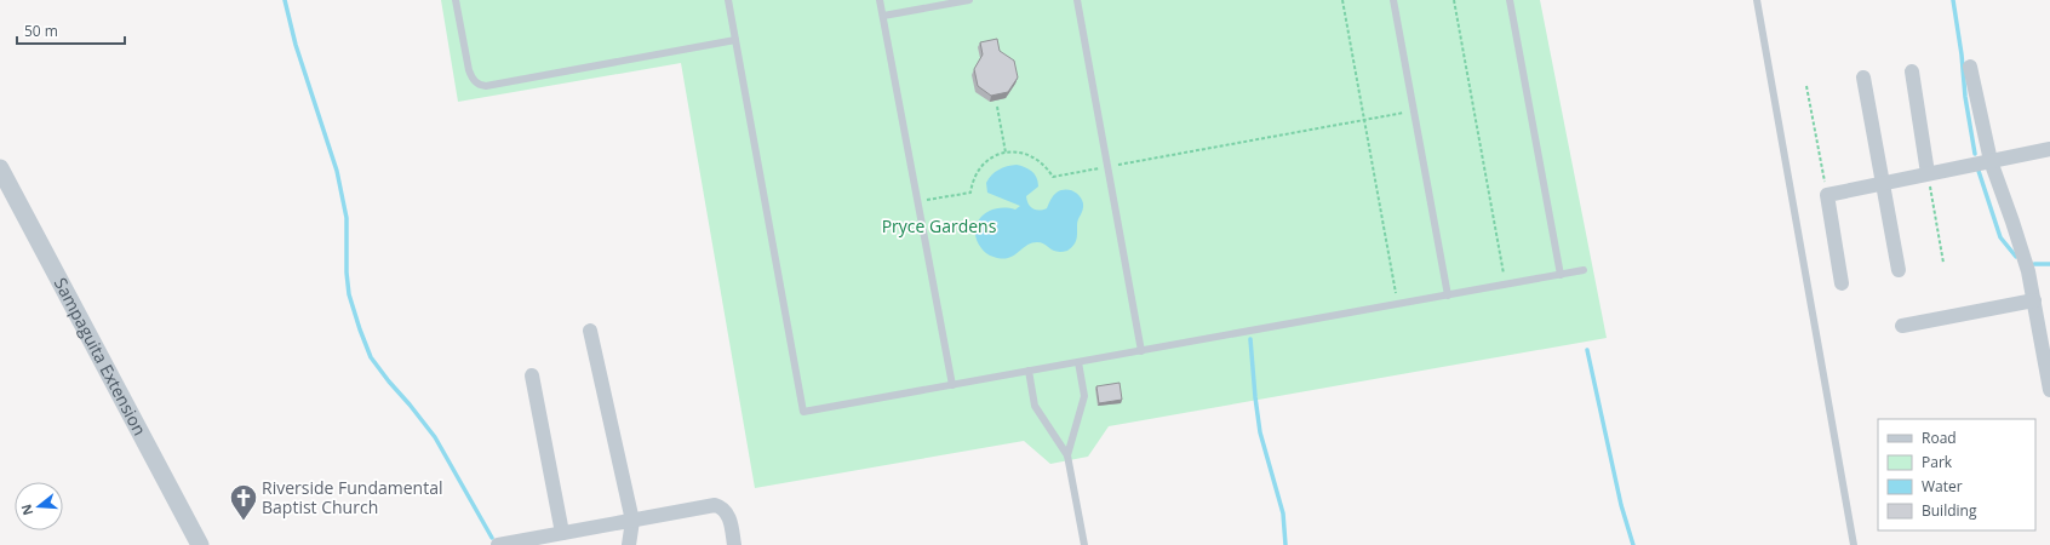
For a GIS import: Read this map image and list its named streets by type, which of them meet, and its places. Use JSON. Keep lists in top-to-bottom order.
{
  "streets": {
    "street": ["Sampaguita Extension"]
  },
  "parks": ["Pryce Gardens"],
  "places": {
    "church": ["Riverside Fundamental Baptist Church"]
  },
  "legend": [
    "Road",
    "Park",
    "Water",
    "Building"
  ],
  "scale_bar": "50 m",
  "north": "left"
}
